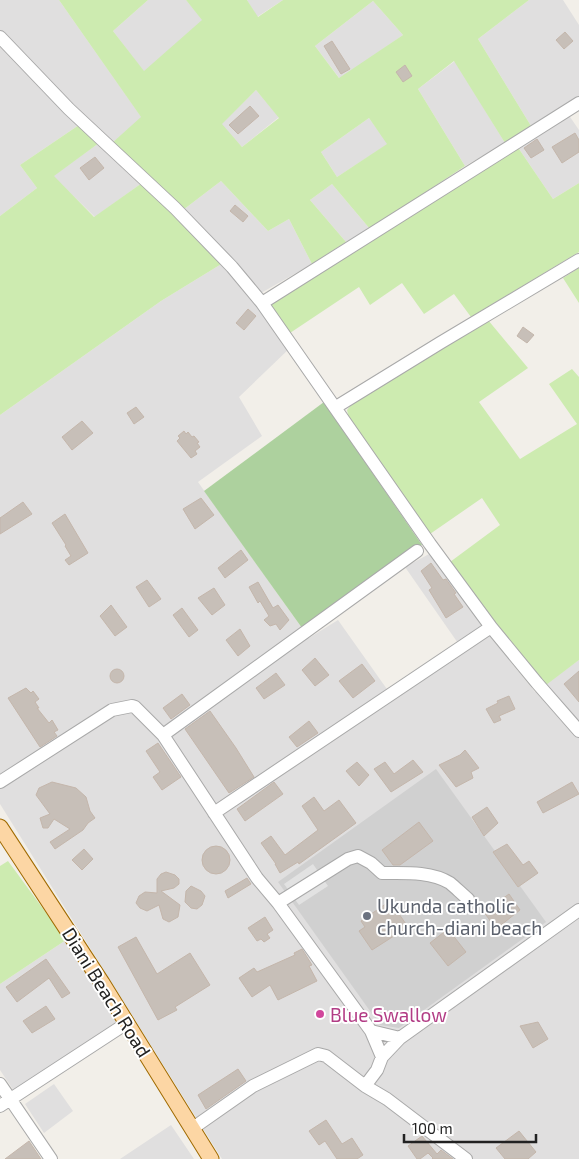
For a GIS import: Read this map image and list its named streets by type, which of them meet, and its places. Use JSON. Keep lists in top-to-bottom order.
{
  "streets": {
    "main road": ["Diani Beach Road"]
  },
  "places": ["Ukunda catholic church-diani beach", "Blue Swallow"],
  "scale_bar": "100 m"
}
